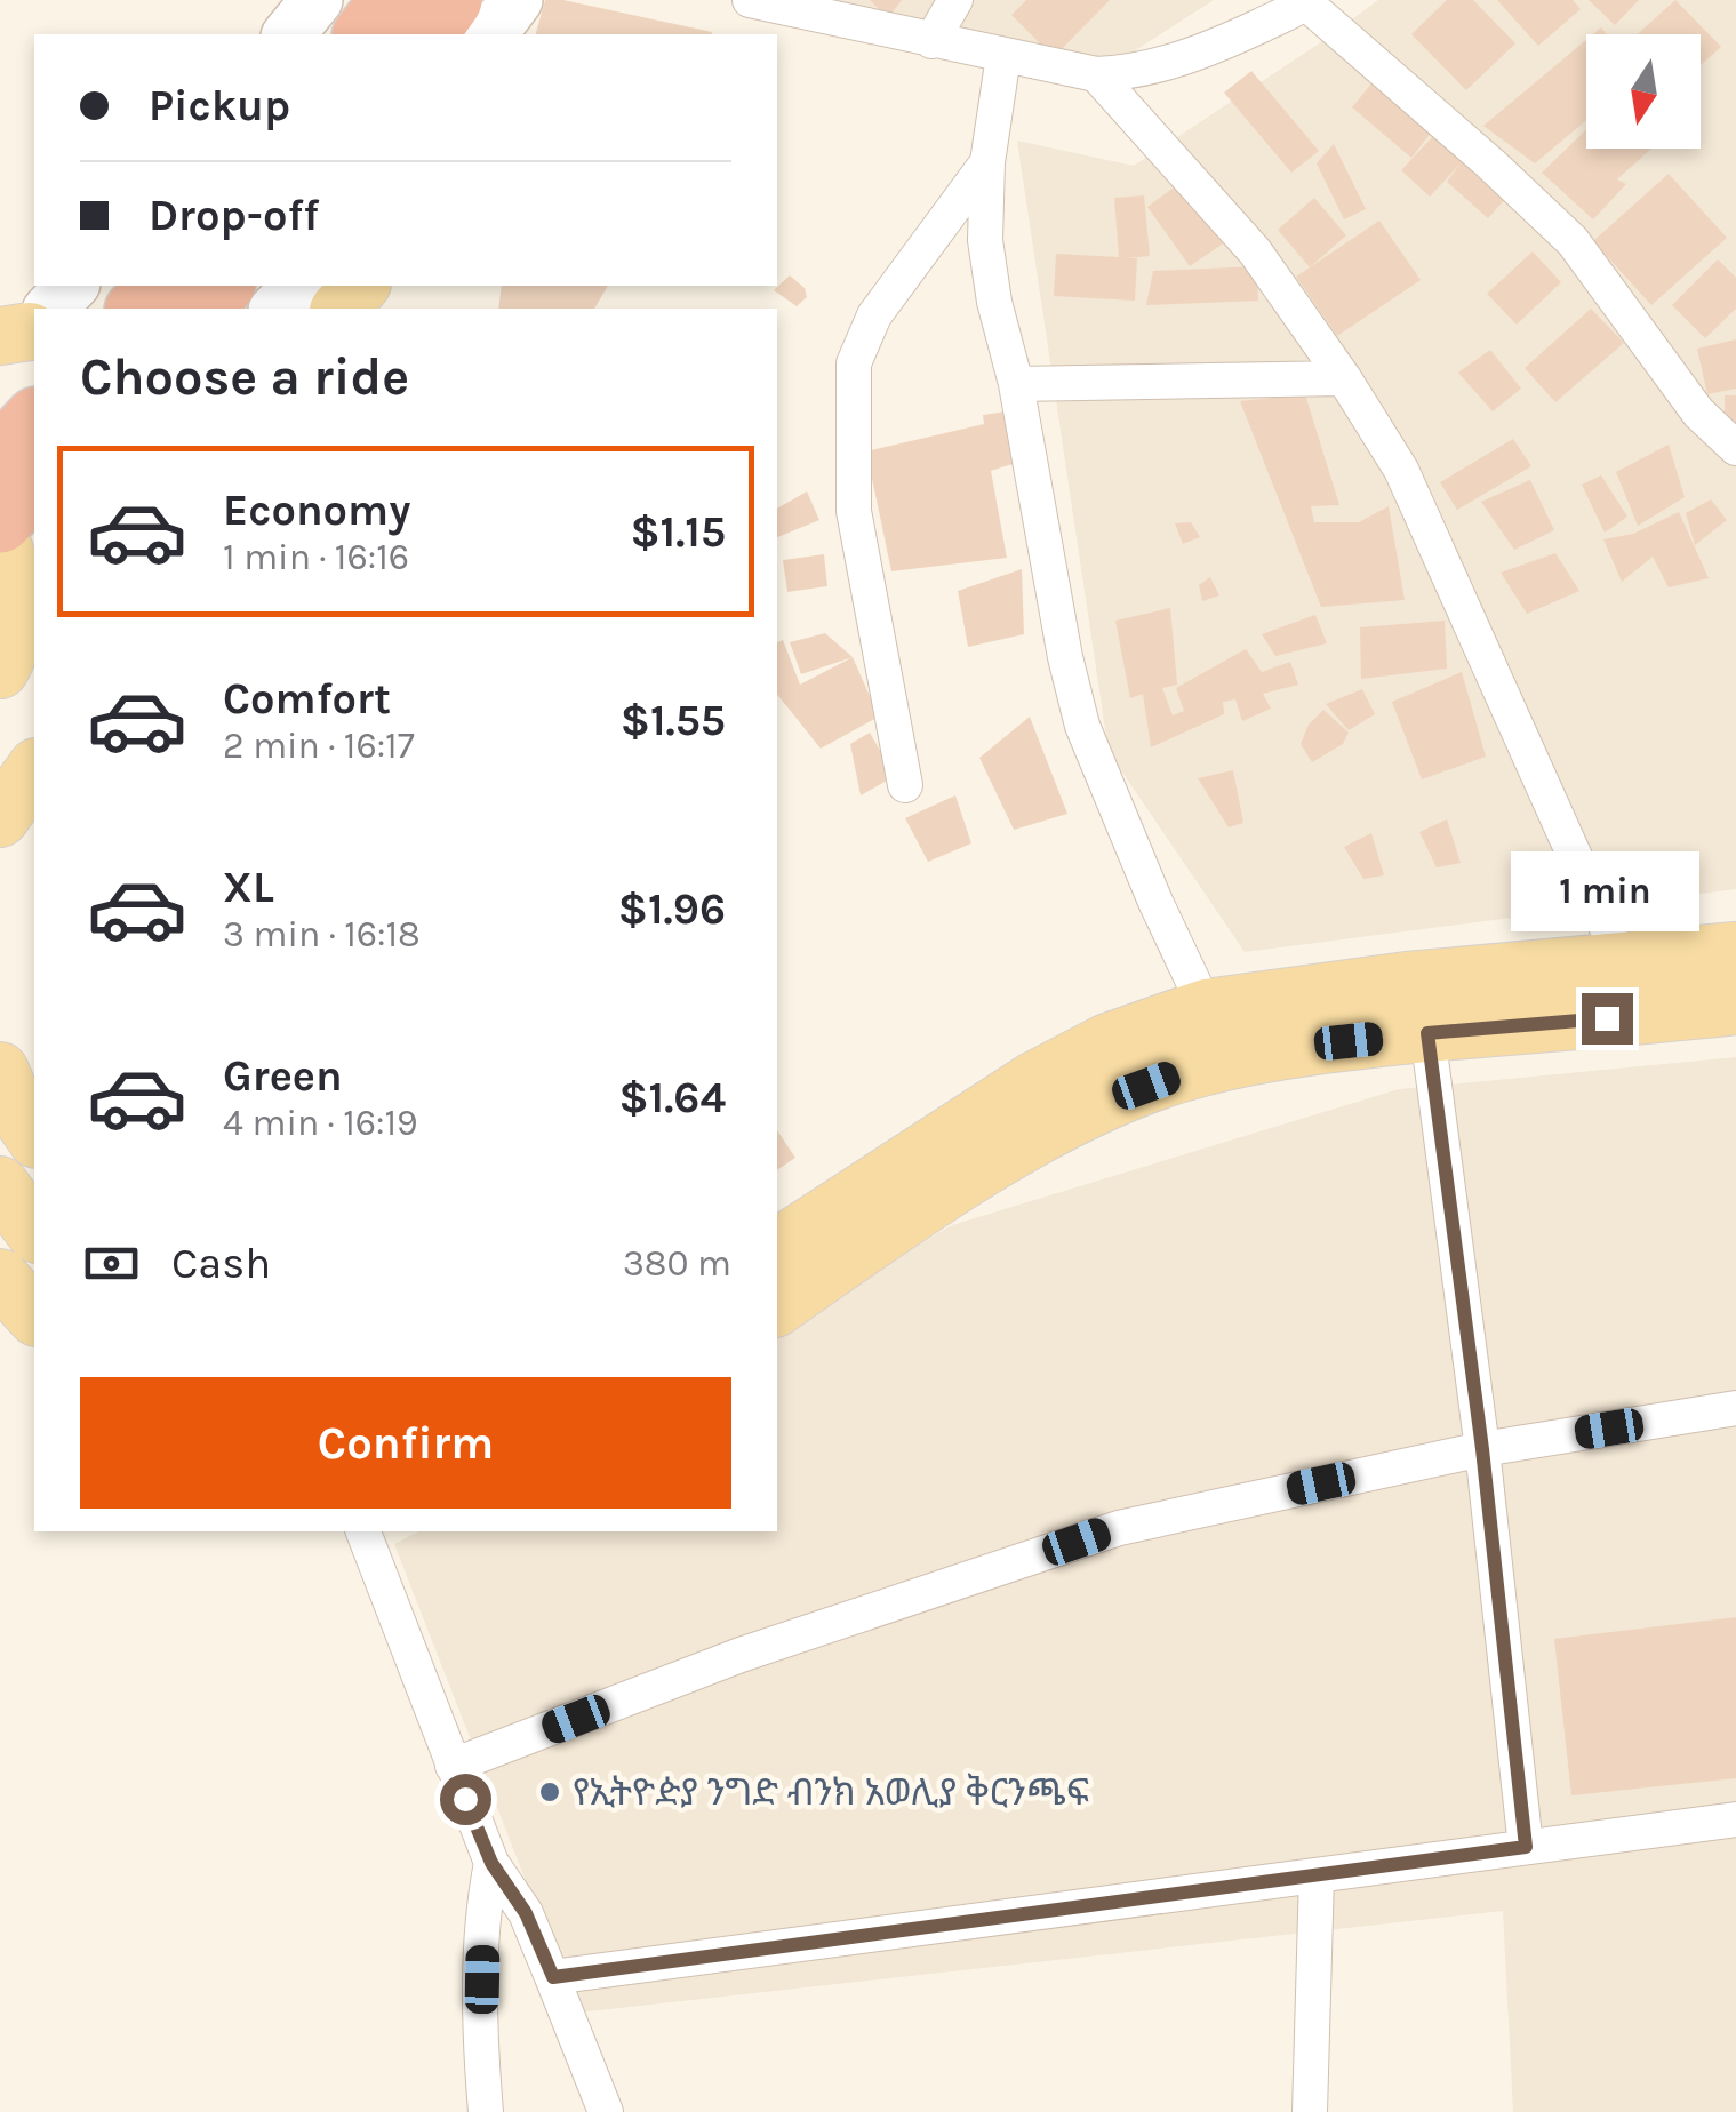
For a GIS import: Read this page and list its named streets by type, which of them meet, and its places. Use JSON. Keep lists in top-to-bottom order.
{
  "places": ["የኢትዮዽያ ንግድ ብንክ አወሊያ ቅርንጫፍ"],
  "north": "bottom",
  "page": {
    "banner": ["Pickup", "Drop-off"],
    "heading": "Choose a ride",
    "list": [
      {
        "name": "Economy",
        "note": "1 min · 16:16",
        "value": "$1.15"
      },
      {
        "name": "Comfort",
        "note": "2 min · 16:17",
        "value": "$1.55"
      },
      {
        "name": "XL",
        "note": "3 min · 16:18",
        "value": "$1.96"
      },
      {
        "name": "Green",
        "note": "4 min · 16:19",
        "value": "$1.64"
      }
    ],
    "bubble": "1 min",
    "pay": ["Cash", "380 m"],
    "buttons": "Confirm"
  }
}
